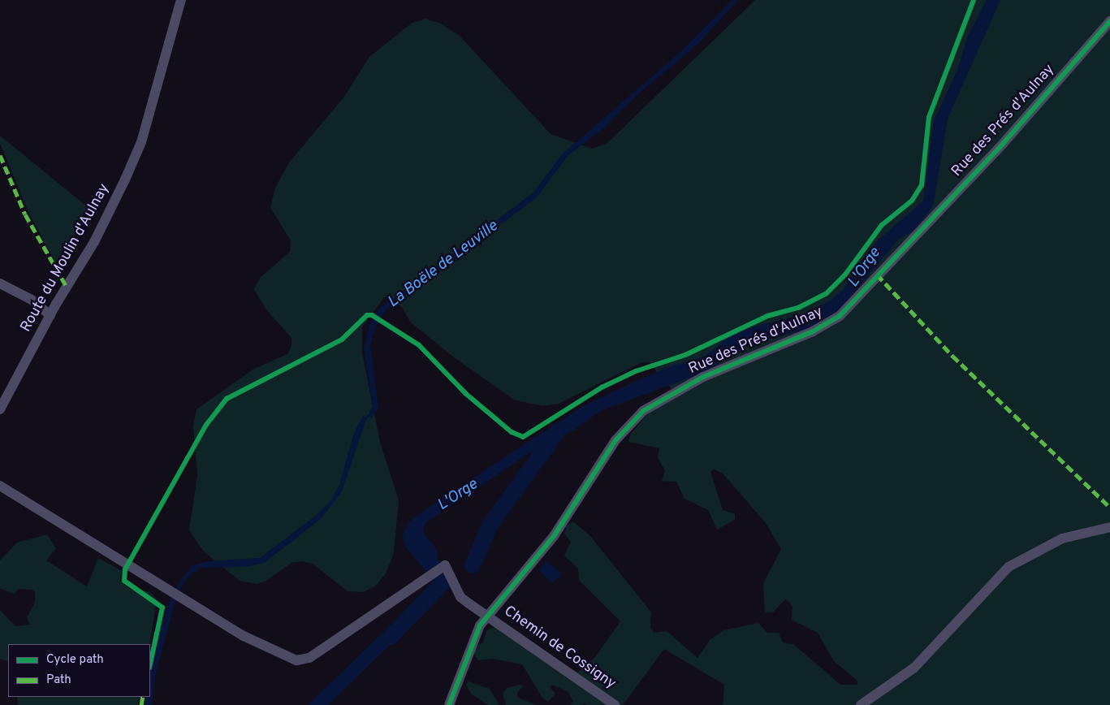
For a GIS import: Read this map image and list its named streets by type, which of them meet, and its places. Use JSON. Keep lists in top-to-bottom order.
{
  "streets": {
    "street": ["Rue des Prés d'Aulnay", "Route du Moulin d'Aulnay", "Chemin de Cossigny"]
  },
  "crossings": [
    ["Rue des Prés d'Aulnay", "Chemin de Cossigny"]
  ],
  "water": ["La Boële de Leuville", "L'Orge"],
  "legend": ["Cycle path", "Path"]
}
